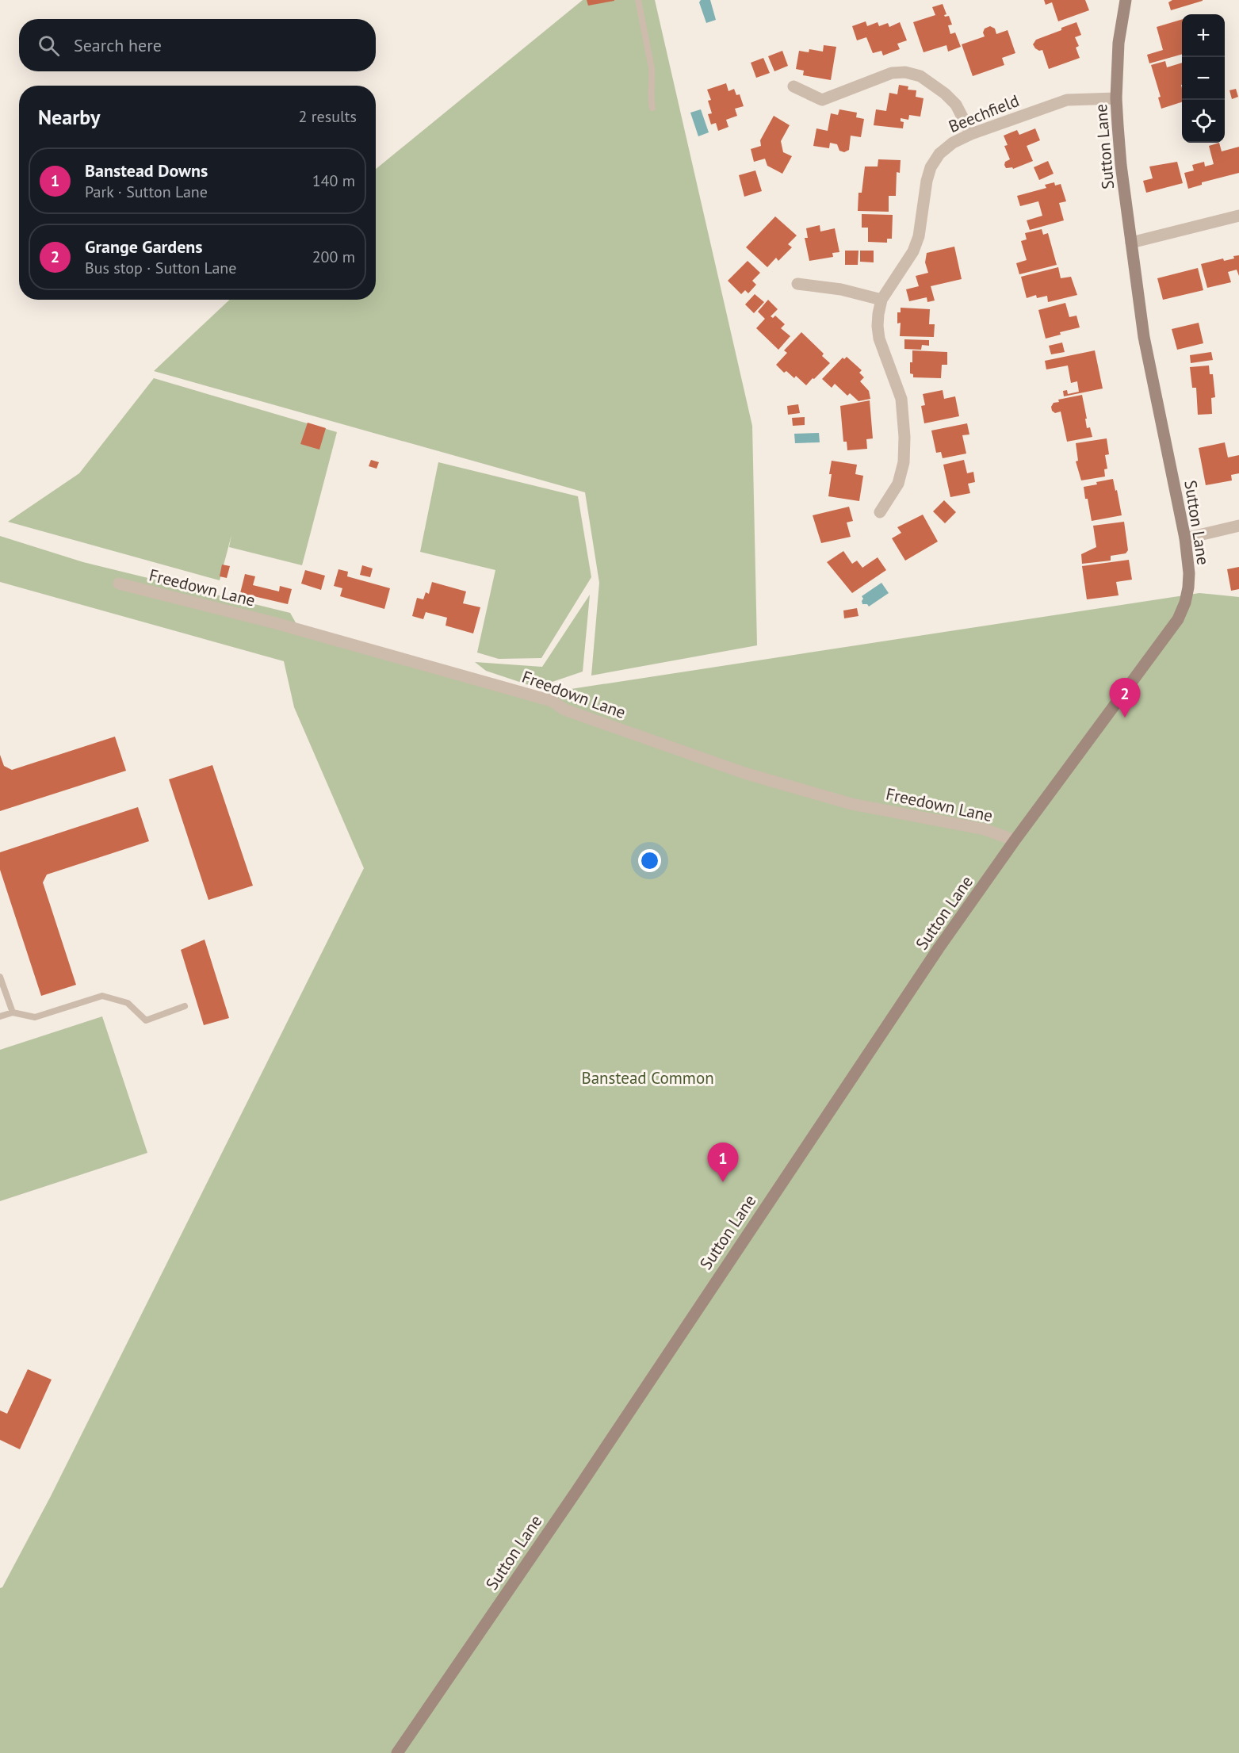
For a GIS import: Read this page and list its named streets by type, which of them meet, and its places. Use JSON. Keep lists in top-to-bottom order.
{
  "streets": {
    "main road": ["Sutton Lane"],
    "street": ["Beechfield", "Freedown Lane"]
  },
  "crossings": [
    ["Beechfield", "Sutton Lane"],
    ["Sutton Lane", "Freedown Lane"]
  ],
  "parks": ["Banstead Common"],
  "page": {
    "map_buttons": ["+", "−"],
    "search": "Search here",
    "heading": ["Nearby", "2 results"],
    "list": [
      {
        "mark": "1",
        "name": "Banstead Downs",
        "note": "Park · Sutton Lane",
        "value": "140 m"
      },
      {
        "mark": "2",
        "name": "Grange Gardens",
        "note": "Bus stop · Sutton Lane",
        "value": "200 m"
      }
    ],
    "pins": ["2", "1"]
  }
}
